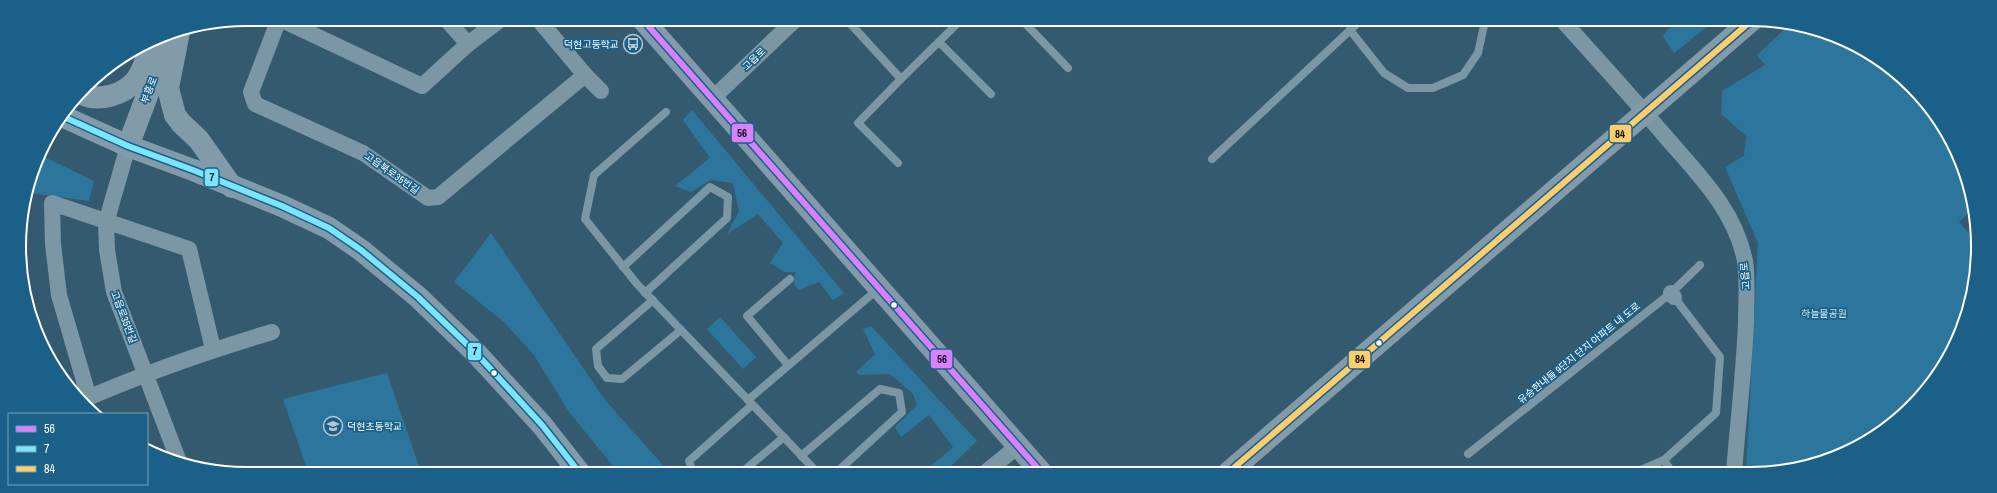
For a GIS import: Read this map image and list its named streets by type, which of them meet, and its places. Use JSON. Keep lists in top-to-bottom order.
{
  "streets": {
    "street": [
      "고읍로",
      "부흥로",
      "고읍북로35번길",
      "고읍로35번길"
    ],
    "lane": ["유승한내들 9단지 단지 아파트 내 도로"]
  },
  "crossings": [
    ["부흥로", "고읍로35번길"]
  ],
  "parks": ["하늘물공원"],
  "places": {
    "bus stop": ["덕현고등학교"],
    "school or university": ["덕현초등학교"]
  },
  "lines": ["transit line 56", "transit line 84", "transit line 7"],
  "legend": ["56", "7", "84"]
}
